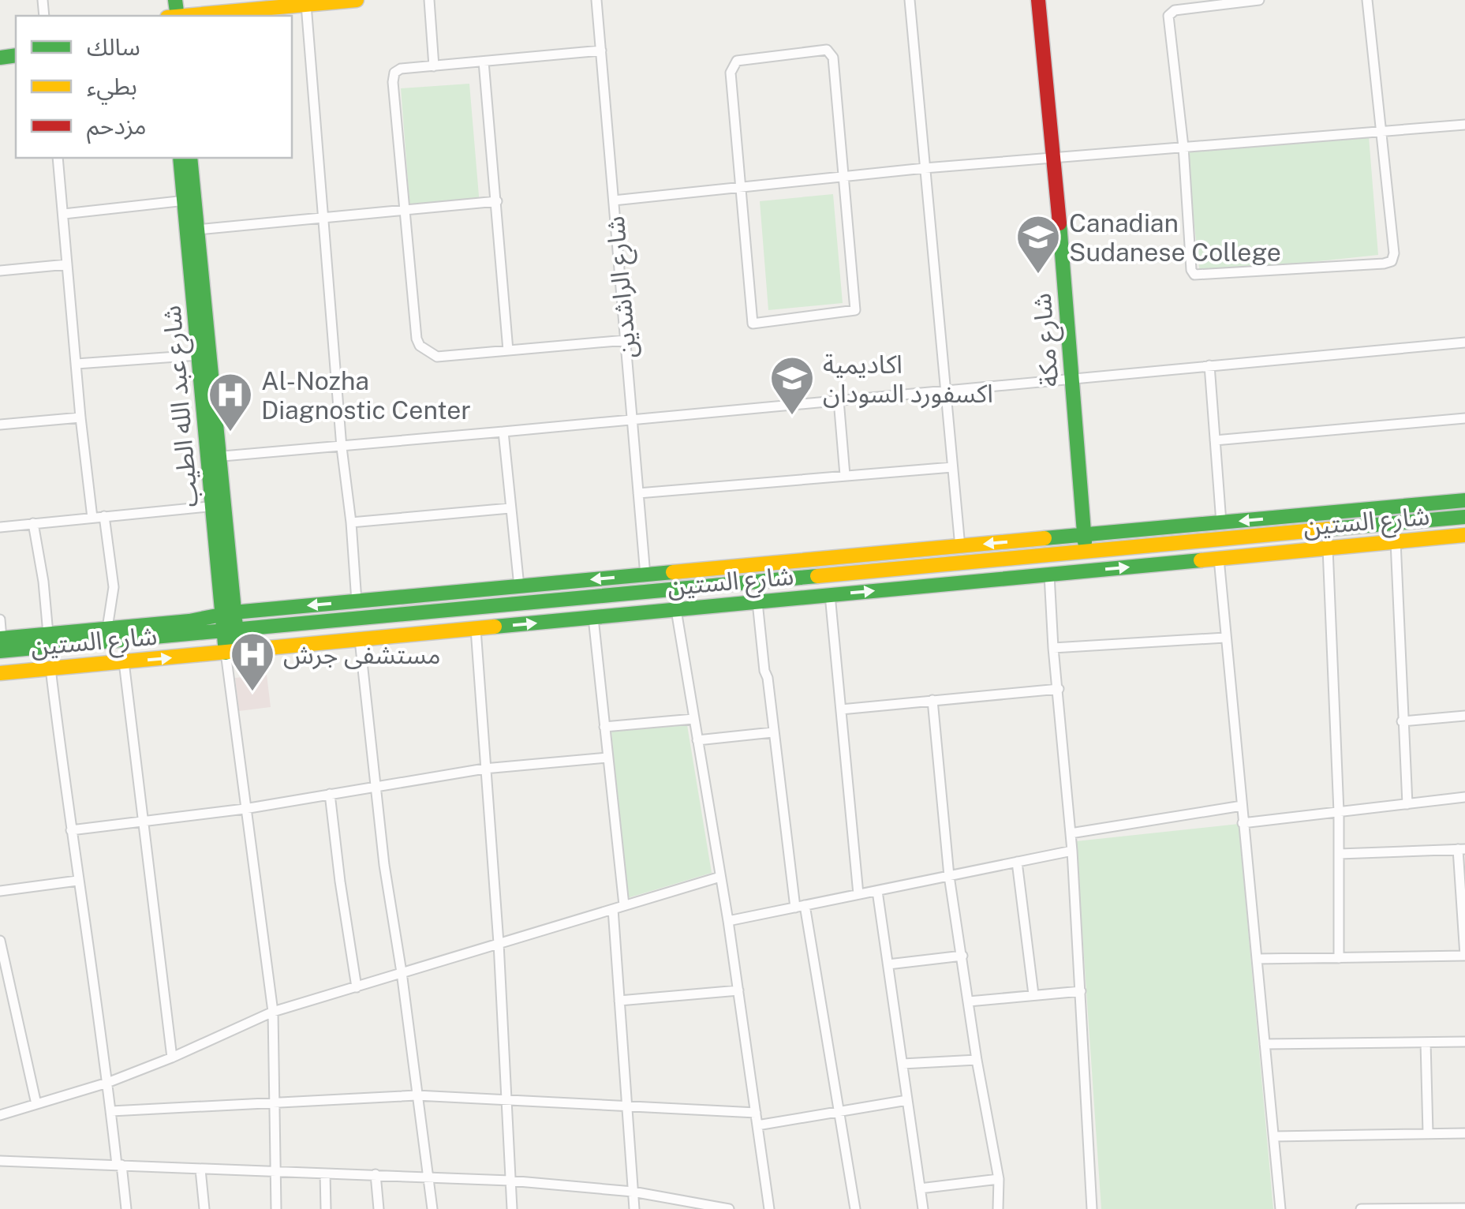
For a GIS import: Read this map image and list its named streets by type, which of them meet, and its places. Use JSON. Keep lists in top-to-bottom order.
{
  "streets": {
    "main road": ["شارع مكة", "شارع عبد الله الطيب", "شارع الستين"],
    "street": ["شارع الراشدين"]
  },
  "crossings": [
    ["شارع مكة", "شارع الستين"],
    ["شارع عبد الله الطيب", "شارع الستين"]
  ],
  "places": {
    "school or university": ["Canadian Sudanese College", "اكاديمية اكسفورد السودان"],
    "hospital": ["Al-Nozha Diagnostic Center", "مستشفى جرش"]
  },
  "legend": ["سالك", "بطيء", "مزدحم"]
}
